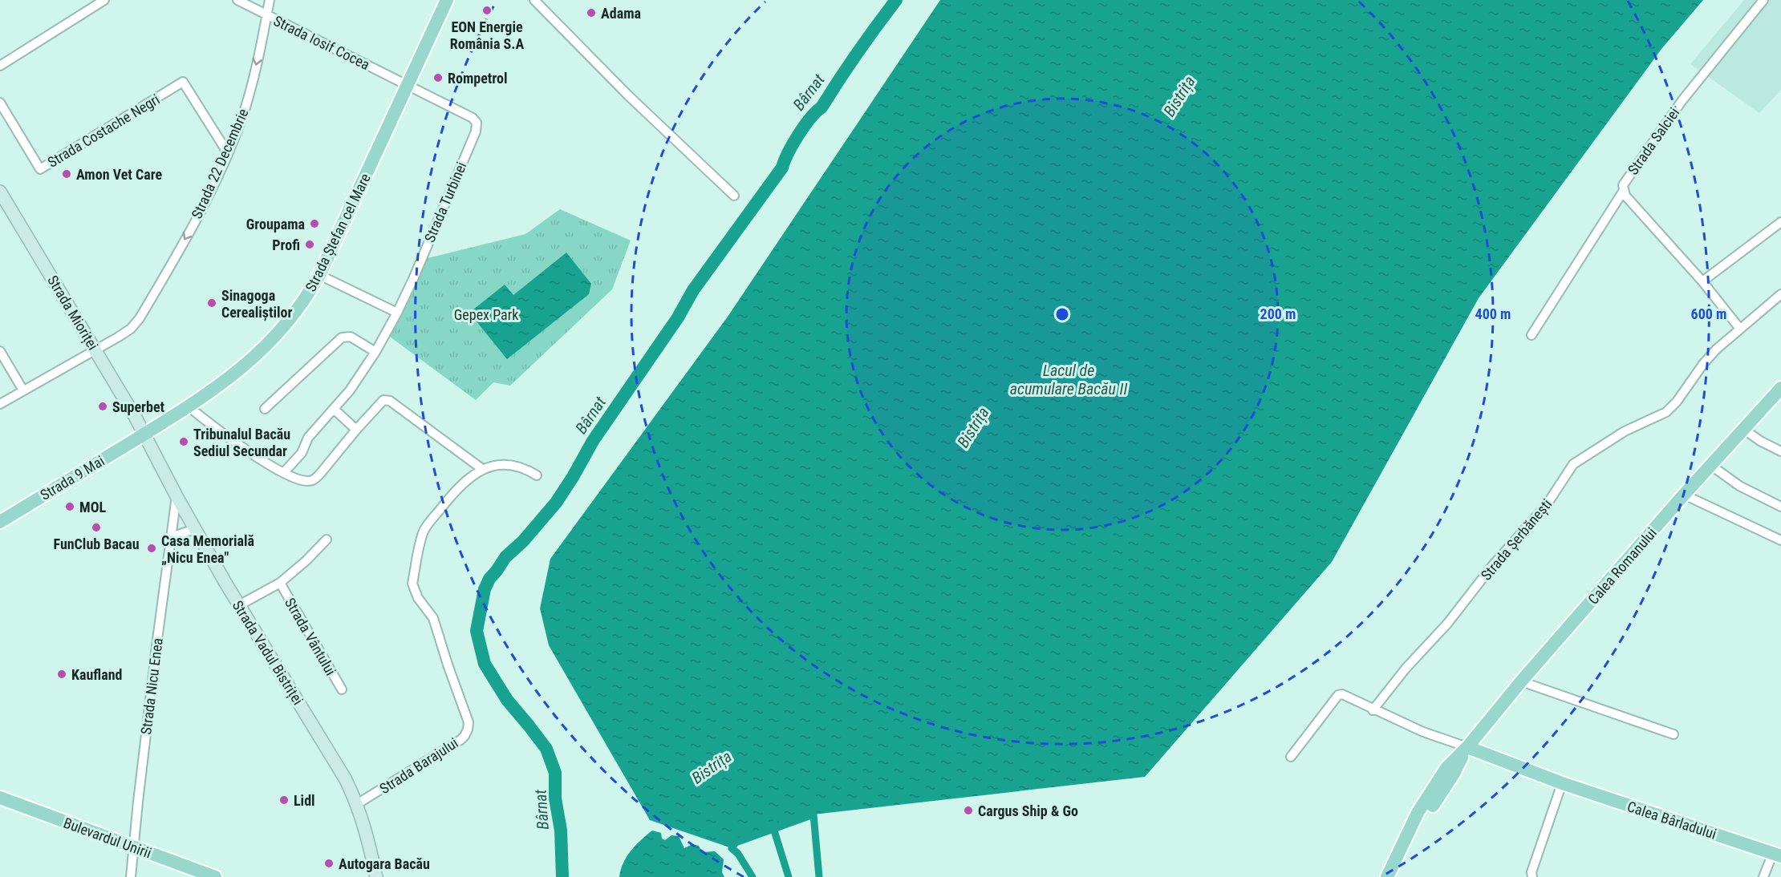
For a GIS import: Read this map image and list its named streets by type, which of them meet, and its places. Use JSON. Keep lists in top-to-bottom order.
{
  "streets": {
    "main road": [
      "Strada Ștefan cel Mare",
      "Strada Mioriței",
      "Strada 9 Mai",
      "Calea Romanului",
      "Strada Vadul Bistriței",
      "Calea Bârladului",
      "Bulevardul Unirii"
    ],
    "street": [
      "Strada Iosif Cocea",
      "Strada Costache Negri",
      "Strada Salciei",
      "Strada 22 Decembrie",
      "Strada Turbinei",
      "Strada Șerbănești",
      "Strada Vântului",
      "Strada Nicu Enea",
      "Strada Barajului"
    ]
  },
  "crossings": [
    ["Strada Iosif Cocea", "Strada 22 Decembrie"],
    ["Strada Iosif Cocea", "Strada Turbinei"],
    ["Strada Iosif Cocea", "Strada Ștefan cel Mare"],
    ["Strada Costache Negri", "Strada 22 Decembrie"],
    ["Strada Salciei", "Strada Șerbănești"],
    ["Strada 22 Decembrie", "Strada Mioriței"],
    ["Strada Turbinei", "Strada Ștefan cel Mare"],
    ["Strada Ștefan cel Mare", "Strada Mioriței"],
    ["Strada Ștefan cel Mare", "Strada 9 Mai"],
    ["Strada Ștefan cel Mare", "Strada Vadul Bistriței"],
    ["Strada Mioriței", "Strada 9 Mai"],
    ["Strada Mioriței", "Strada Vadul Bistriței"],
    ["Strada 9 Mai", "Strada Vadul Bistriței"],
    ["Calea Romanului", "Calea Bârladului"],
    ["Strada Vântului", "Strada Vadul Bistriței"],
    ["Strada Vadul Bistriței", "Strada Nicu Enea"],
    ["Strada Vadul Bistriței", "Strada Barajului"],
    ["Strada Nicu Enea", "Bulevardul Unirii"]
  ],
  "one_way": ["Strada 22 Decembrie"],
  "water": ["Bârnat", "Bistrița", "Lacul de acumulare Bacău II"],
  "parks": ["Gepex Park"],
  "places": [
    "EON Energie România S.A",
    "Adama",
    "Rompetrol",
    "Amon Vet Care",
    "Groupama",
    "Profi",
    "Sinagoga Cerealiștilor",
    "Superbet",
    "Tribunalul Bacău Sediul Secundar",
    "MOL",
    "FunClub Bacau",
    "Casa Memorială „Nicu Enea\"",
    "Kaufland",
    "Lidl",
    "Cargus Ship & Go",
    "Autogara Bacău"
  ],
  "rings": ["200 m", "400 m", "600 m"]
}
